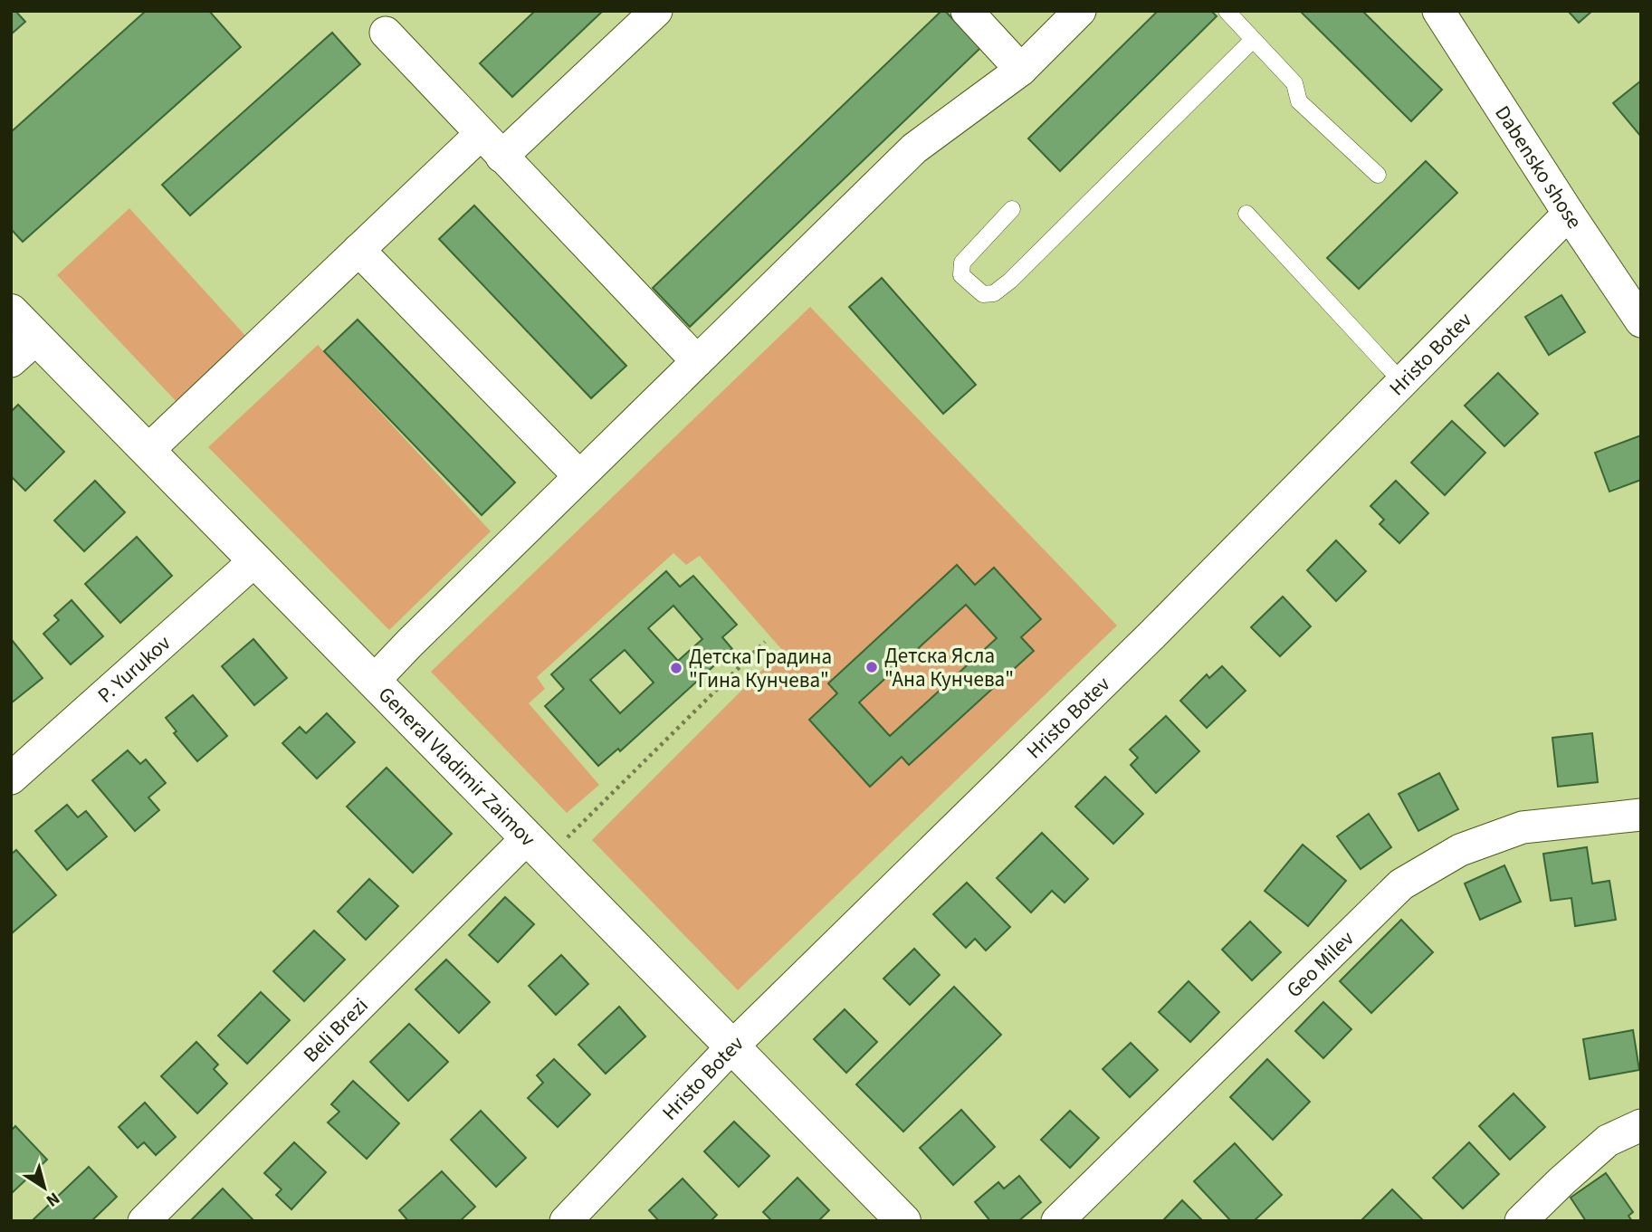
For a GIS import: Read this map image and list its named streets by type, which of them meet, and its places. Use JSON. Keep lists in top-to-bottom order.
{
  "streets": {
    "street": [
      "Dabensko shose",
      "Hristo Botev",
      "P. Yurukov",
      "General Vladimir Zaimov",
      "Geo Milev",
      "Beli Brezi"
    ]
  },
  "crossings": [
    ["Dabensko shose", "Hristo Botev"],
    ["Hristo Botev", "General Vladimir Zaimov"],
    ["P. Yurukov", "General Vladimir Zaimov"],
    ["General Vladimir Zaimov", "Beli Brezi"]
  ],
  "places": ["Детска Ясла \"Ана Кунчева\"", "Детска Градина \"Гина Кунчева\""],
  "north": "bottom right"
}
